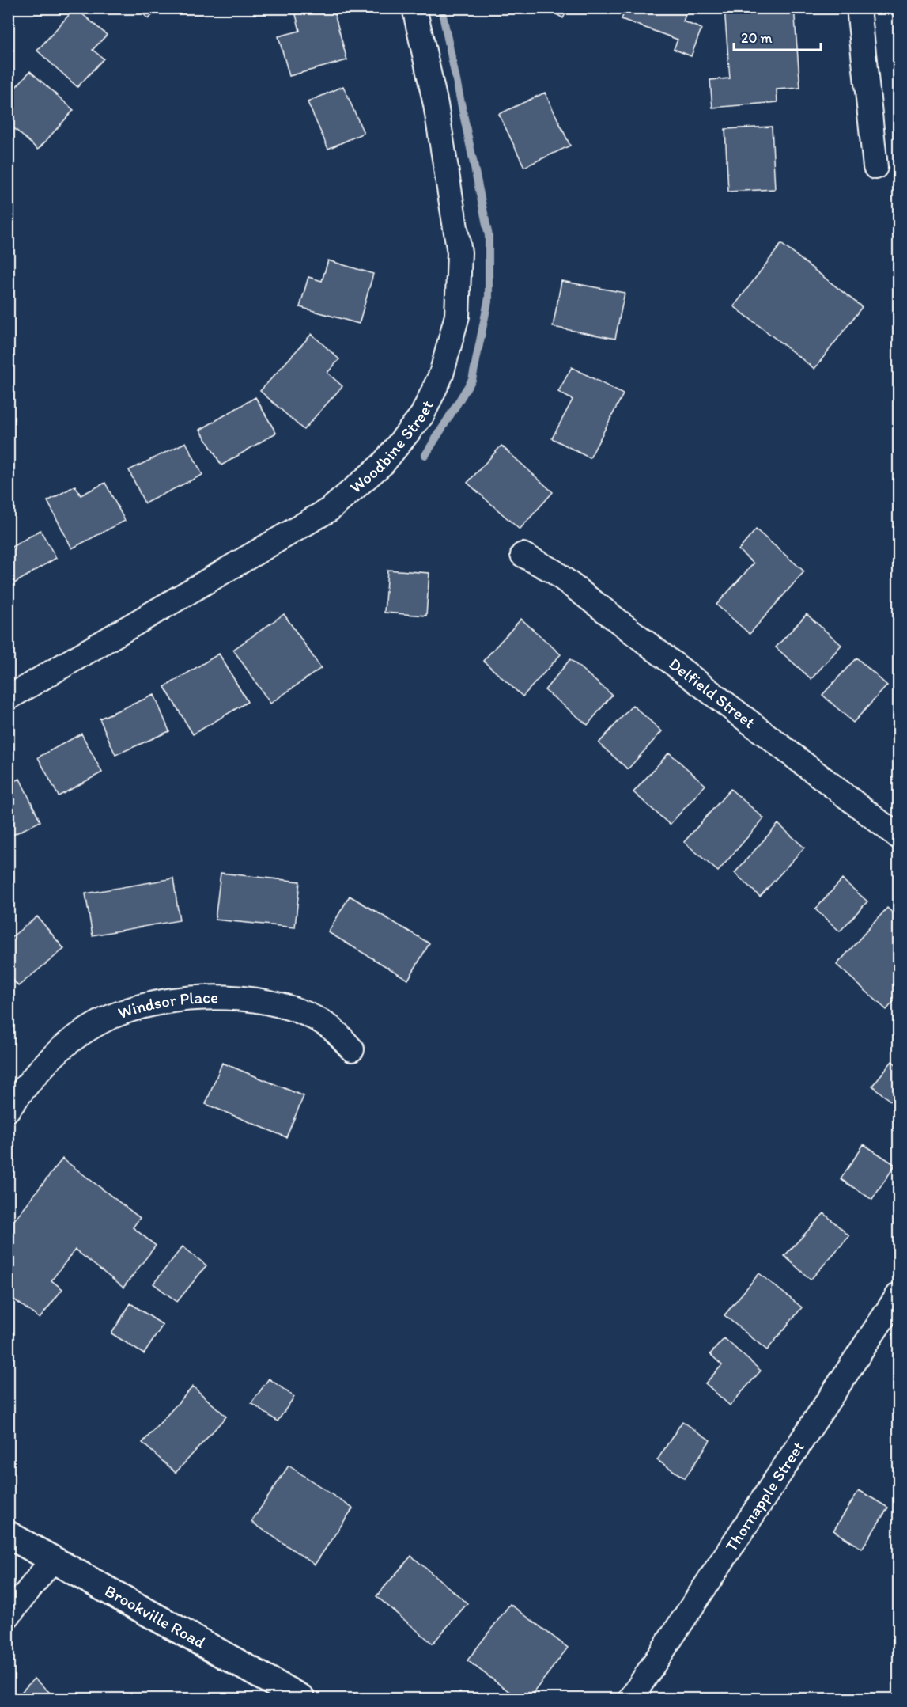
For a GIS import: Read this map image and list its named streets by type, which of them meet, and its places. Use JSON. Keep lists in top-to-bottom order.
{
  "streets": {
    "main road": ["Brookville Road"],
    "street": [
      "Woodbine Street",
      "Delfield Street",
      "Windsor Place",
      "Thornapple Street"
    ]
  },
  "scale_bar": "20 m"
}
